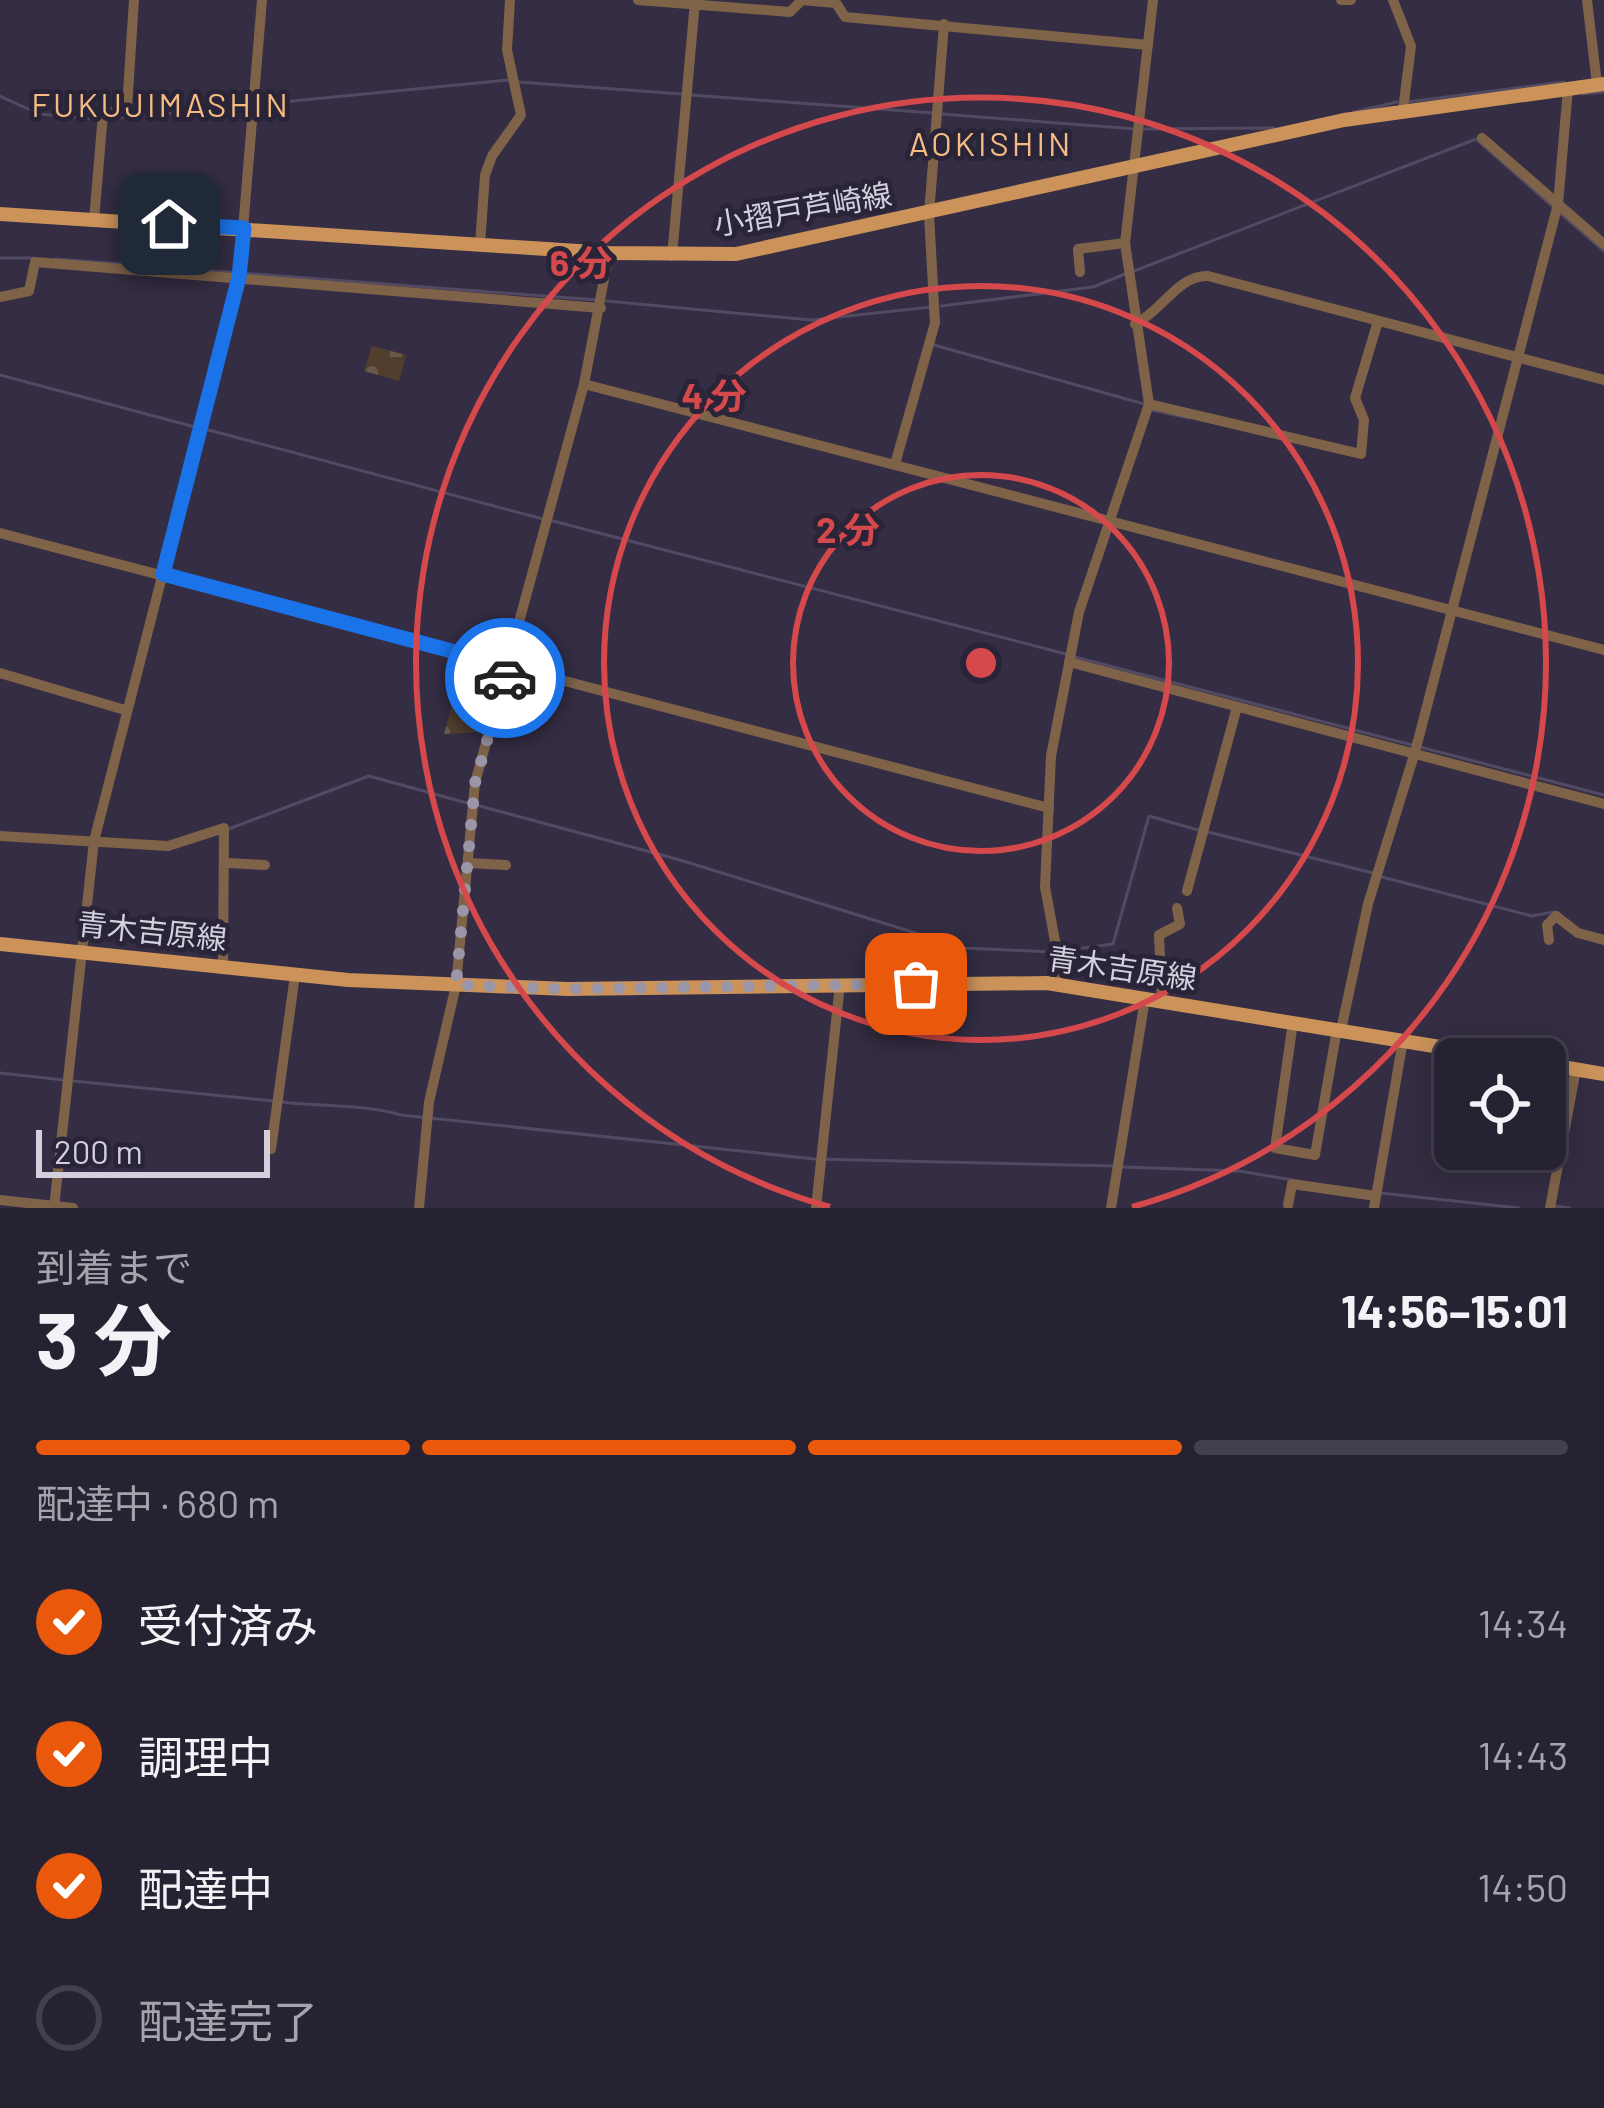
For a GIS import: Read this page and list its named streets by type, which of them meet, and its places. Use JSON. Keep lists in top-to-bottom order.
{
  "streets": {
    "main road": ["小摺戸芦崎線", "青木吉原線"]
  },
  "districts": ["FUKUJIMASHIN", "AOKISHIN"],
  "scale_bar": "200 m",
  "page": {
    "scale": "200 m",
    "heading": ["3 分", "到着まで", "14:56–15:01"],
    "bar": "配達中 · 680 m",
    "list": [
      ["受付済み", "14:34"],
      ["調理中", "14:43"],
      ["配達中", "14:50"],
      "配達完了"
    ]
  },
  "rings": ["6 分", "4 分", "2 分"]
}
